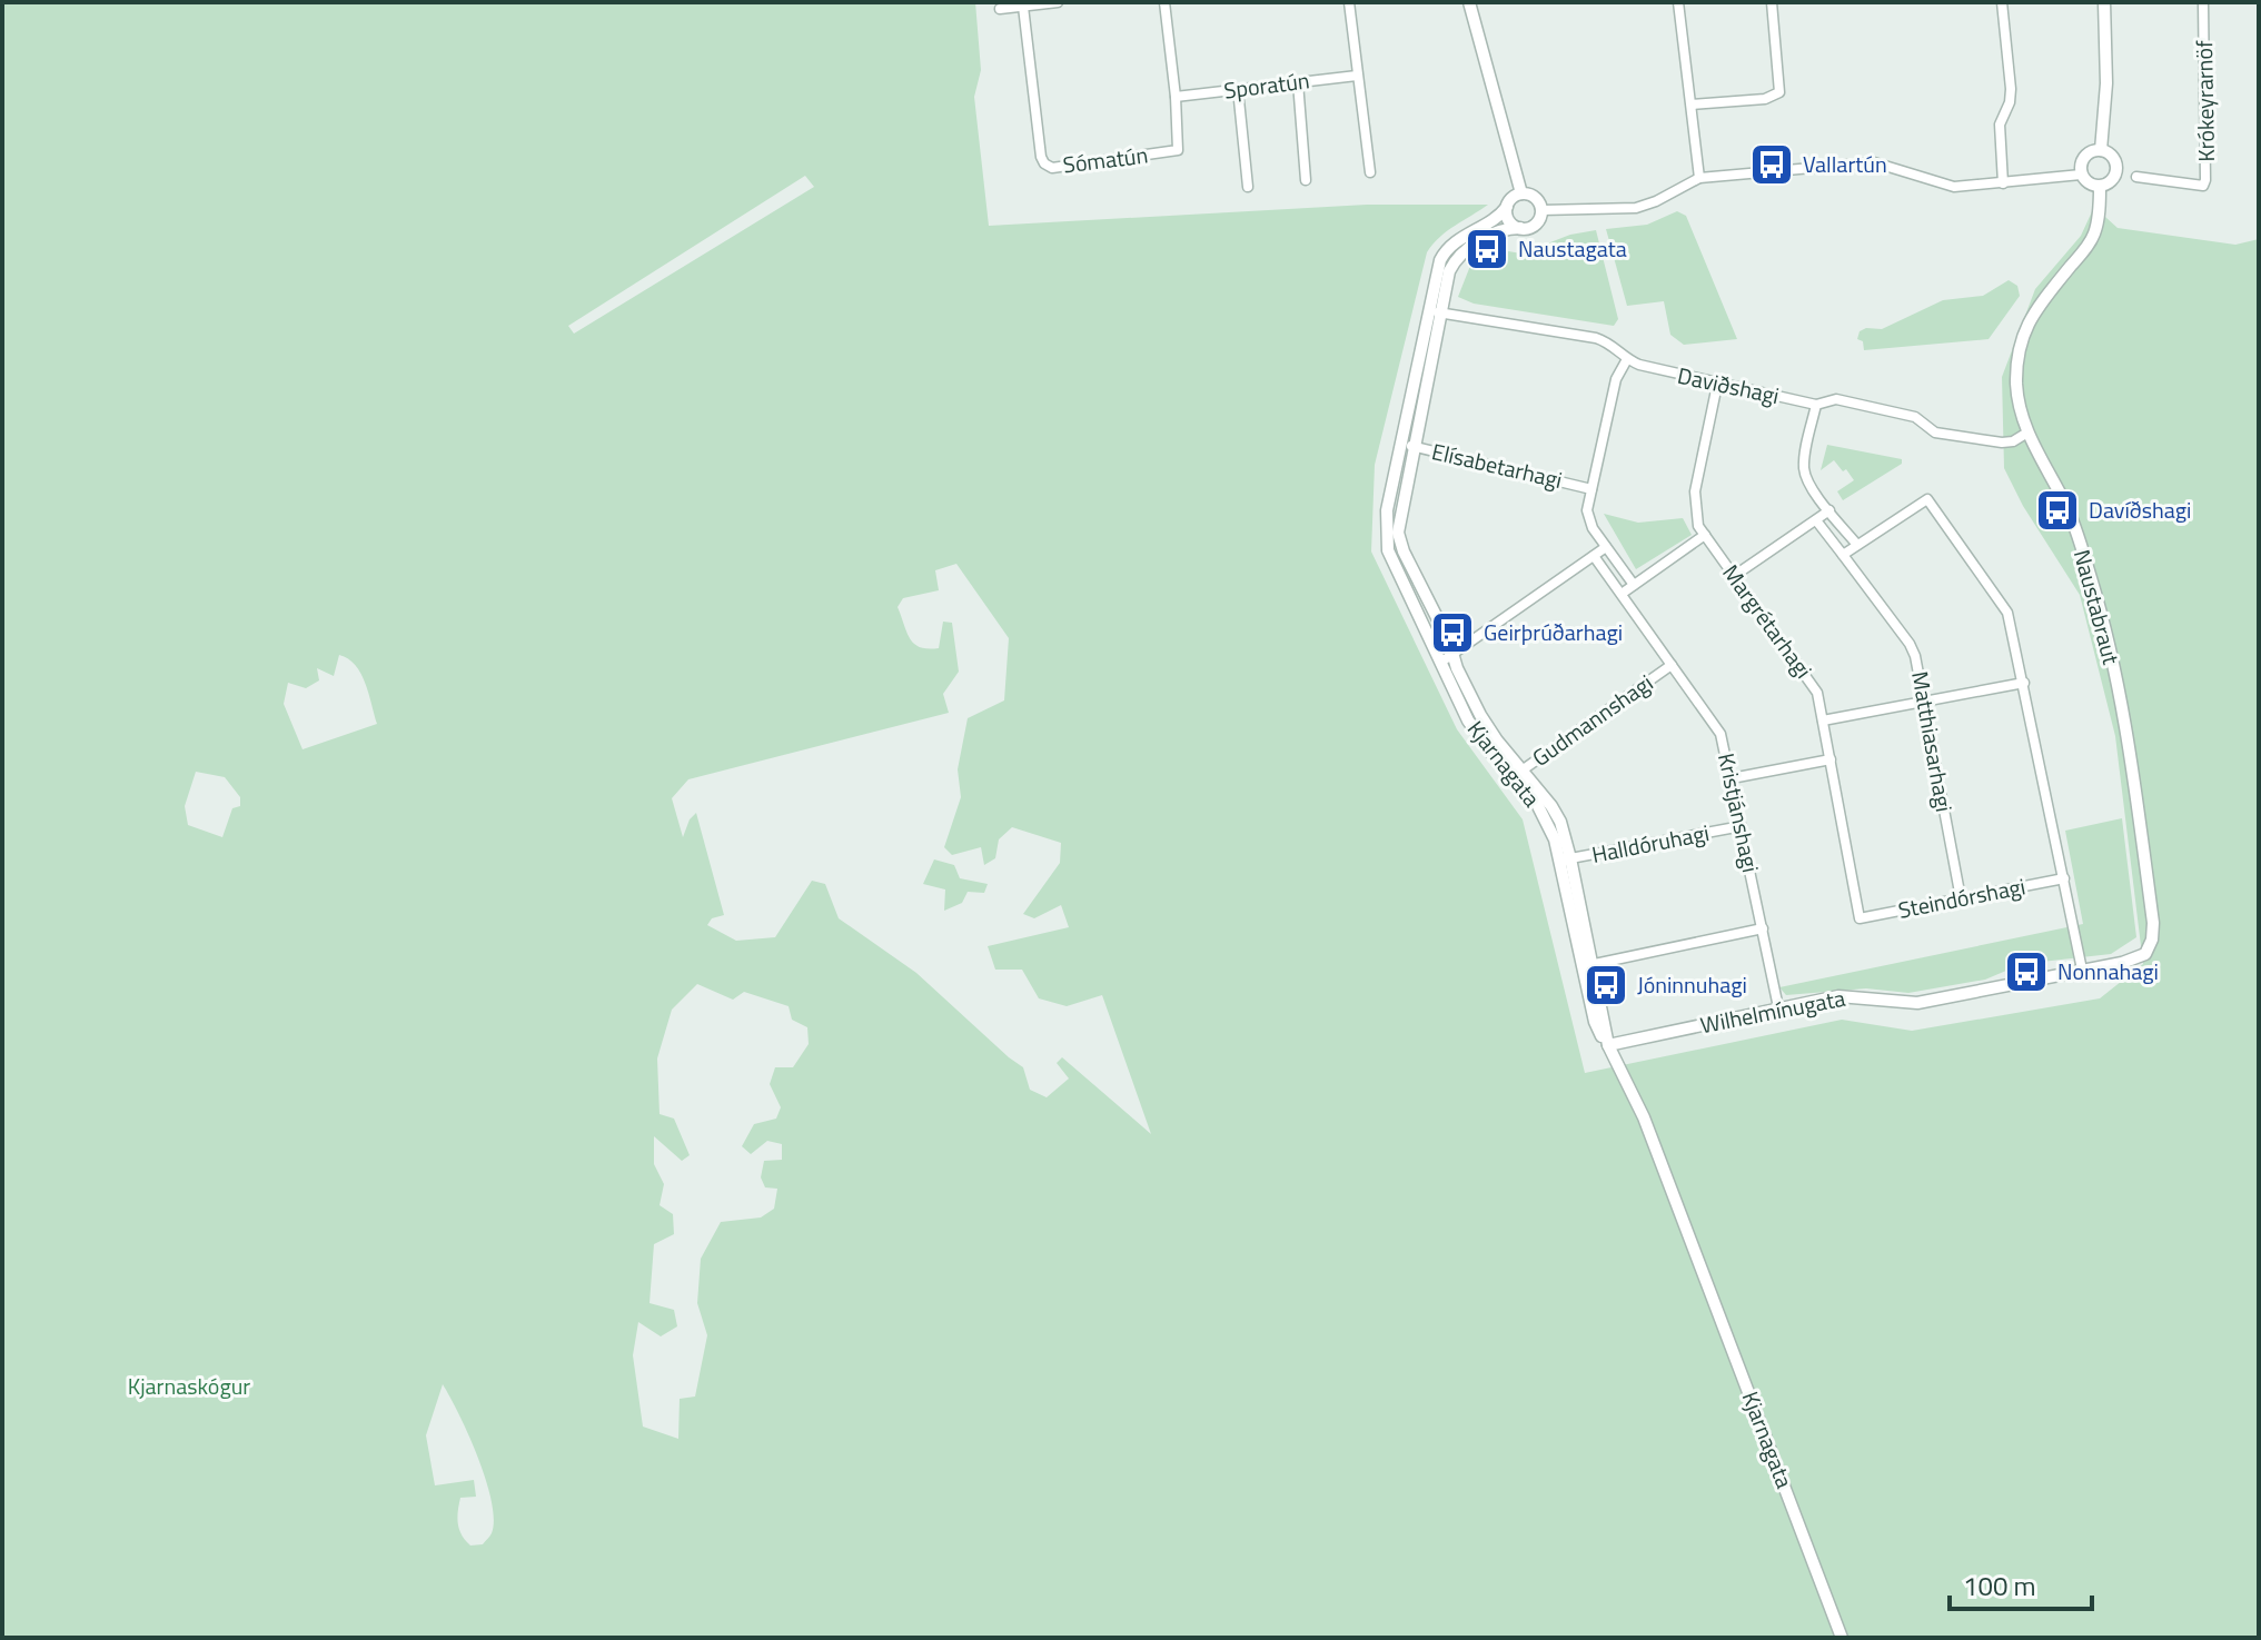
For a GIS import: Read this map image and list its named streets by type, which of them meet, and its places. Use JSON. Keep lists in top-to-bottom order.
{
  "streets": {
    "street": [
      "Sporatún",
      "Krókeyrarnöf",
      "Sómatún",
      "Daviðshagi",
      "Elísabetarhagi",
      "Naustabraut",
      "Margrétarhagi",
      "Gudmannshagi",
      "Matthiasarhagi",
      "Kjarnagata",
      "Kristjánshagi",
      "Halldóruhagi",
      "Steindórshagi",
      "Wilhelmínugata"
    ]
  },
  "crossings": [
    ["Sporatún", "Sómatún"],
    ["Daviðshagi", "Naustabraut"],
    ["Daviðshagi", "Margrétarhagi"],
    ["Daviðshagi", "Kjarnagata"],
    ["Elísabetarhagi", "Kjarnagata"],
    ["Naustabraut", "Wilhelmínugata"],
    ["Margrétarhagi", "Steindórshagi"],
    ["Gudmannshagi", "Kjarnagata"],
    ["Gudmannshagi", "Kristjánshagi"],
    ["Matthiasarhagi", "Steindórshagi"],
    ["Kjarnagata", "Halldóruhagi"],
    ["Kjarnagata", "Wilhelmínugata"],
    ["Kristjánshagi", "Halldóruhagi"],
    ["Kristjánshagi", "Wilhelmínugata"]
  ],
  "parks": ["Kjarnaskógur"],
  "places": {
    "bus stop": [
      "Vallartún",
      "Naustagata",
      "Davíðshagi",
      "Geirþrúðarhagi",
      "Nonnahagi",
      "Jóninnuhagi"
    ]
  },
  "scale_bar": "100 m"
}
